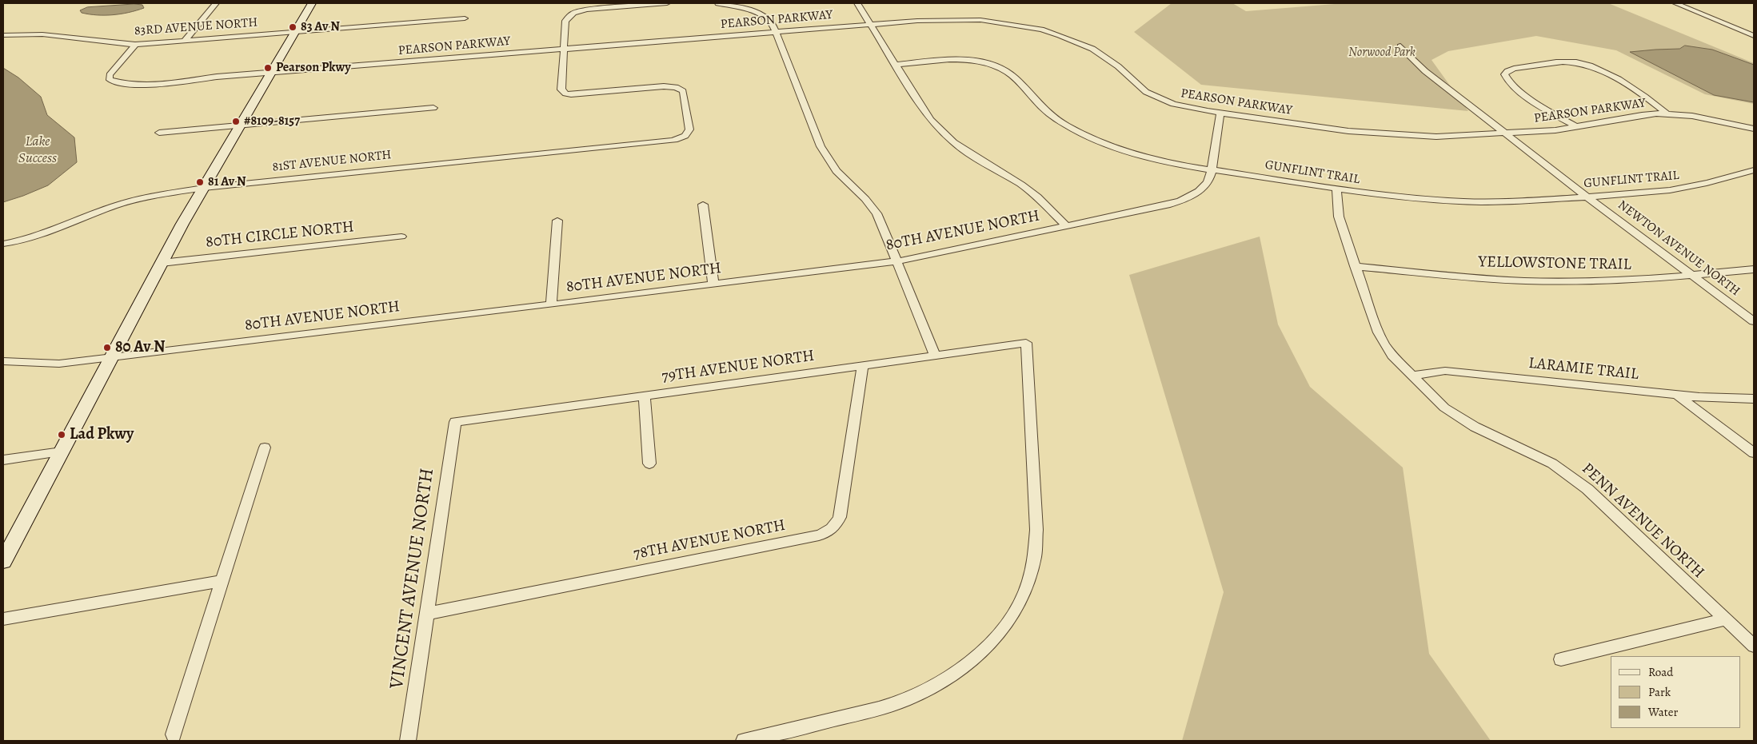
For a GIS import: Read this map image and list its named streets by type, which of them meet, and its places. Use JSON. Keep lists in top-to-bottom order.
{
  "streets": {
    "street": [
      "PEARSON PARKWAY",
      "83RD AVENUE NORTH",
      "81ST AVENUE NORTH",
      "GUNFLINT TRAIL",
      "80TH AVENUE NORTH",
      "80TH CIRCLE NORTH",
      "NEWTON AVENUE NORTH",
      "YELLOWSTONE TRAIL",
      "79TH AVENUE NORTH",
      "LARAMIE TRAIL",
      "PENN AVENUE NORTH",
      "78TH AVENUE NORTH",
      "VINCENT AVENUE NORTH"
    ]
  },
  "crossings": [
    ["PEARSON PARKWAY", "83RD AVENUE NORTH"],
    ["PEARSON PARKWAY", "81ST AVENUE NORTH"],
    ["PEARSON PARKWAY", "80TH AVENUE NORTH"],
    ["PEARSON PARKWAY", "NEWTON AVENUE NORTH"],
    ["GUNFLINT TRAIL", "80TH AVENUE NORTH"],
    ["GUNFLINT TRAIL", "NEWTON AVENUE NORTH"],
    ["GUNFLINT TRAIL", "PENN AVENUE NORTH"],
    ["NEWTON AVENUE NORTH", "YELLOWSTONE TRAIL"],
    ["YELLOWSTONE TRAIL", "PENN AVENUE NORTH"],
    ["79TH AVENUE NORTH", "78TH AVENUE NORTH"],
    ["79TH AVENUE NORTH", "VINCENT AVENUE NORTH"],
    ["LARAMIE TRAIL", "PENN AVENUE NORTH"],
    ["78TH AVENUE NORTH", "VINCENT AVENUE NORTH"]
  ],
  "water": ["Lake Success"],
  "parks": ["Norwood Park"],
  "places": [
    "83 Av N",
    "Pearson Pkwy",
    "#8109-8157",
    "81 Av N",
    "80 Av N",
    "Lad Pkwy"
  ],
  "legend": ["Road", "Park", "Water"]
}
